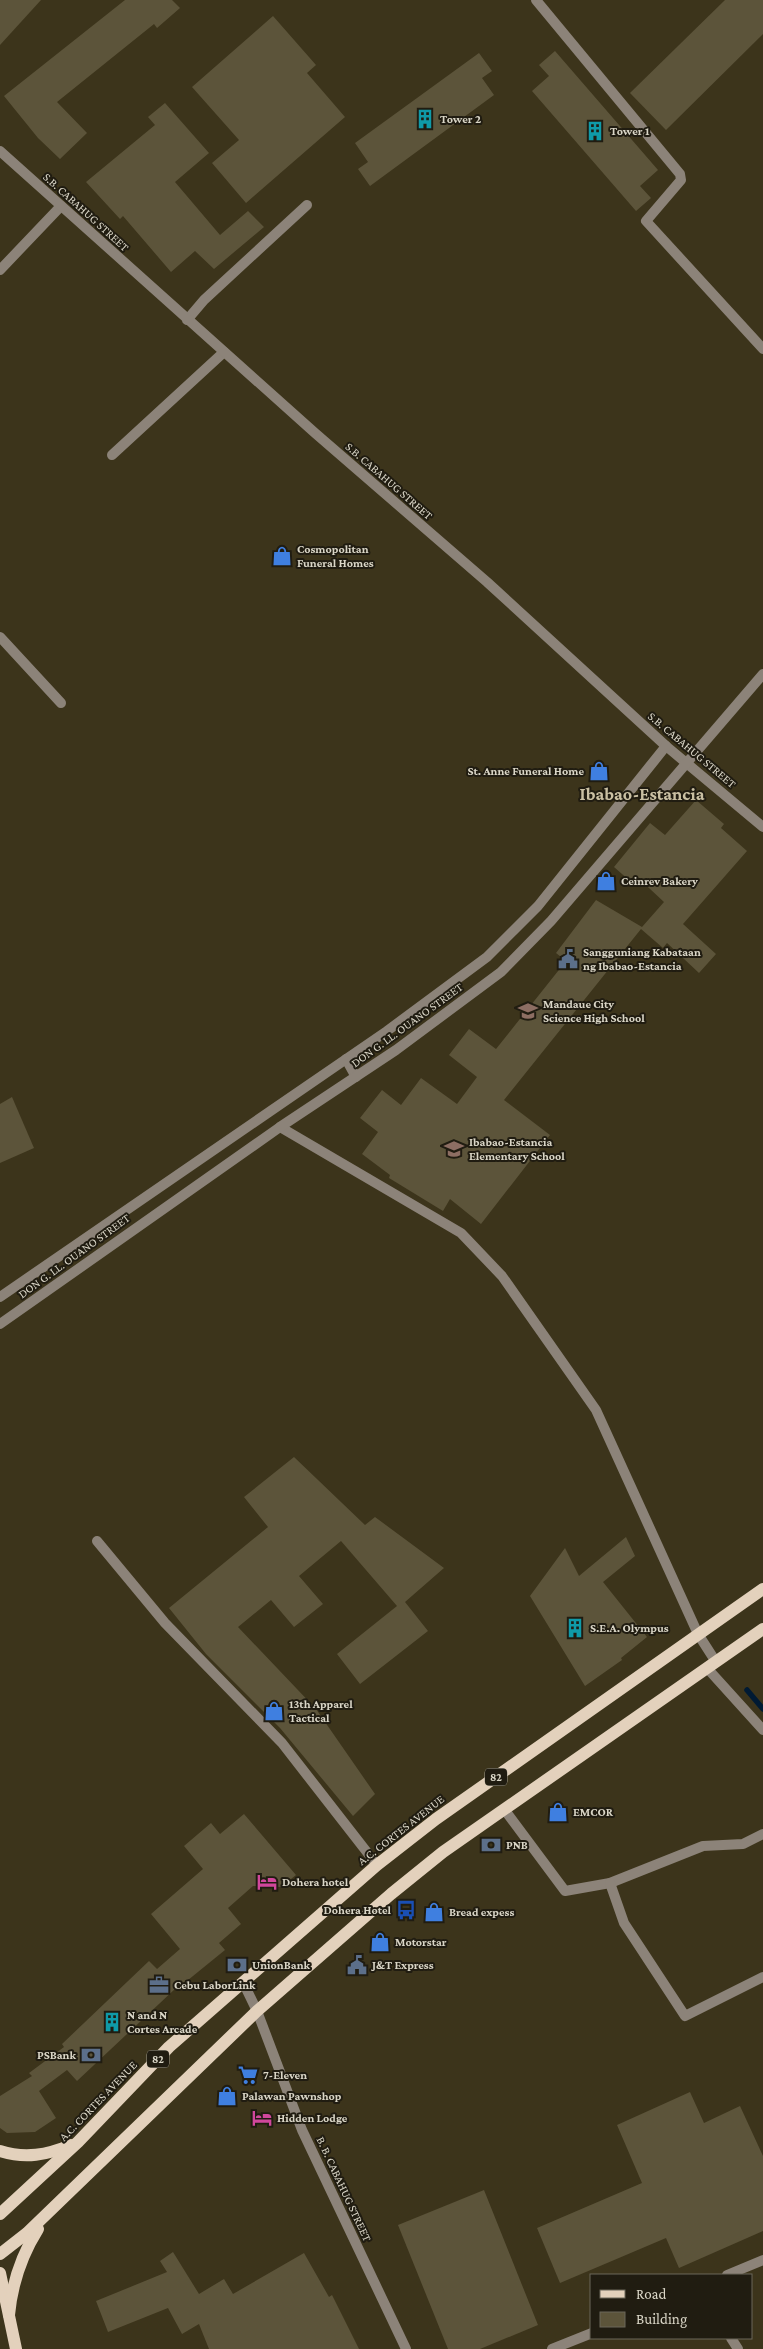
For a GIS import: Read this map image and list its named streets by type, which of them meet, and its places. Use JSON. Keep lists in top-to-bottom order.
{
  "streets": {
    "main road": ["82", "A.C. CORTES AVENUE"],
    "street": ["S.B. CABAHUG STREET", "DON G. LL. OUANO STREET", "B. B. CABAHUG STREET"]
  },
  "crossings": [
    ["S.B. CABAHUG STREET", "DON G. LL. OUANO STREET"],
    ["82", "B. B. CABAHUG STREET"],
    ["A.C. CORTES AVENUE", "B. B. CABAHUG STREET"]
  ],
  "districts": ["Ibabao-Estancia"],
  "places": {
    "building": [
      "Tower 2",
      "Tower 1",
      "S.E.A. Olympus",
      "N and N Cortes Arcade"
    ],
    "shop": [
      "Cosmopolitan Funeral Homes",
      "St. Anne Funeral Home",
      "Ceinrev Bakery",
      "13th Apparel Tactical",
      "EMCOR",
      "Bread expess",
      "Motorstar",
      "Palawan Pawnshop"
    ],
    "public building": ["Sangguniang Kabataan ng Ibabao-Estancia", "J&T Express"],
    "school or university": ["Mandaue City Science High School", "Ibabao-Estancia Elementary School"],
    "bank": ["PNB", "UnionBank", "PSBank"],
    "hotel": ["Dohera hotel", "Hidden Lodge"],
    "bus stop": ["Dohera Hotel"],
    "office": ["Cebu LaborLink"],
    "supermarket": ["7-Eleven"]
  },
  "legend": ["Road", "Building"]
}
